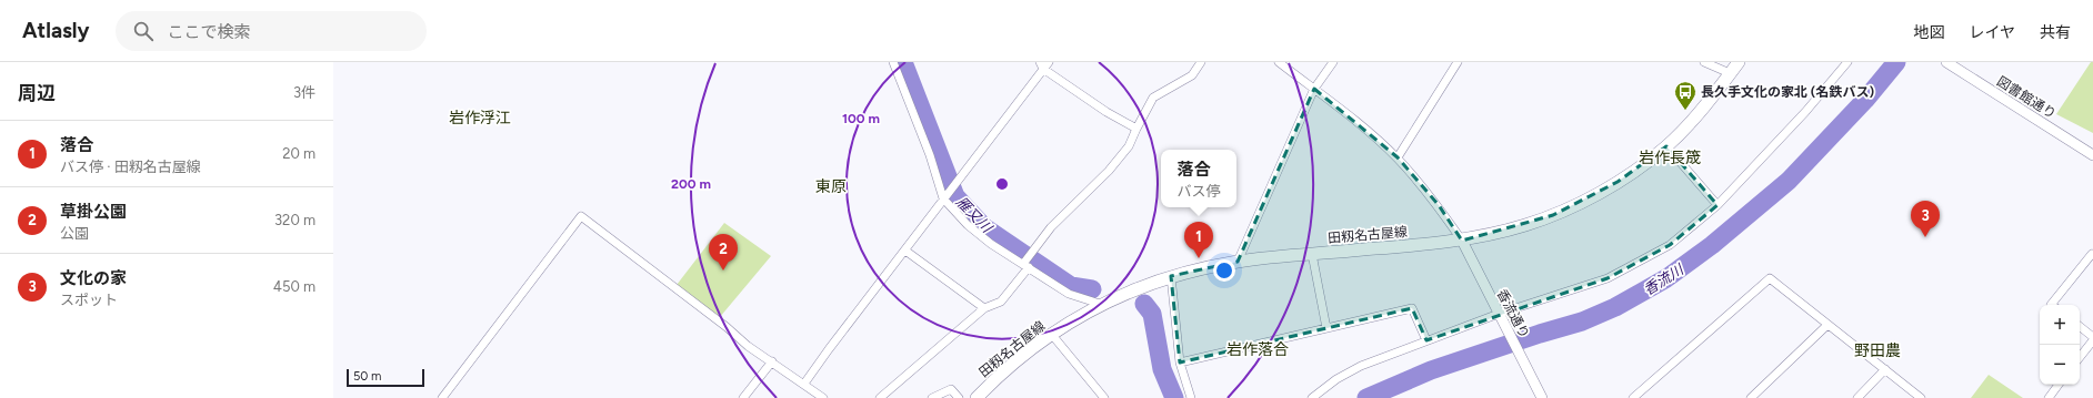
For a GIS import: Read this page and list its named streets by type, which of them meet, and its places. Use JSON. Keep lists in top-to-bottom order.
{
  "streets": {
    "main road": ["田籾名古屋線"],
    "street": ["図書館通り", "香流通り"]
  },
  "crossings": [
    ["田籾名古屋線", "香流通り"]
  ],
  "districts": [
    "岩作浮江",
    "岩作長筬",
    "東原",
    "岩作落合",
    "野田農"
  ],
  "water": ["雁又川", "香流川"],
  "places": {
    "bus stop": ["長久手文化の家北 (名鉄バス)"]
  },
  "scale_bar": "50 m",
  "page": {
    "header": "Atlasly",
    "search": "ここで検索",
    "nav": ["地図", "レイヤ", "共有"],
    "heading": ["周辺", "3件"],
    "list": [
      {
        "mark": "1",
        "name": "落合",
        "note": "バス停 · 田籾名古屋線",
        "value": "20 m"
      },
      {
        "mark": "2",
        "name": "草掛公園",
        "note": "公園",
        "value": "320 m"
      },
      {
        "mark": "3",
        "name": "文化の家",
        "note": "スポット",
        "value": "450 m"
      }
    ],
    "popup": ["落合", "バス停"],
    "pins": ["3", "1", "2"],
    "map_buttons": ["+", "−"],
    "scale": "50 m"
  },
  "rings": ["100 m", "200 m"]
}
